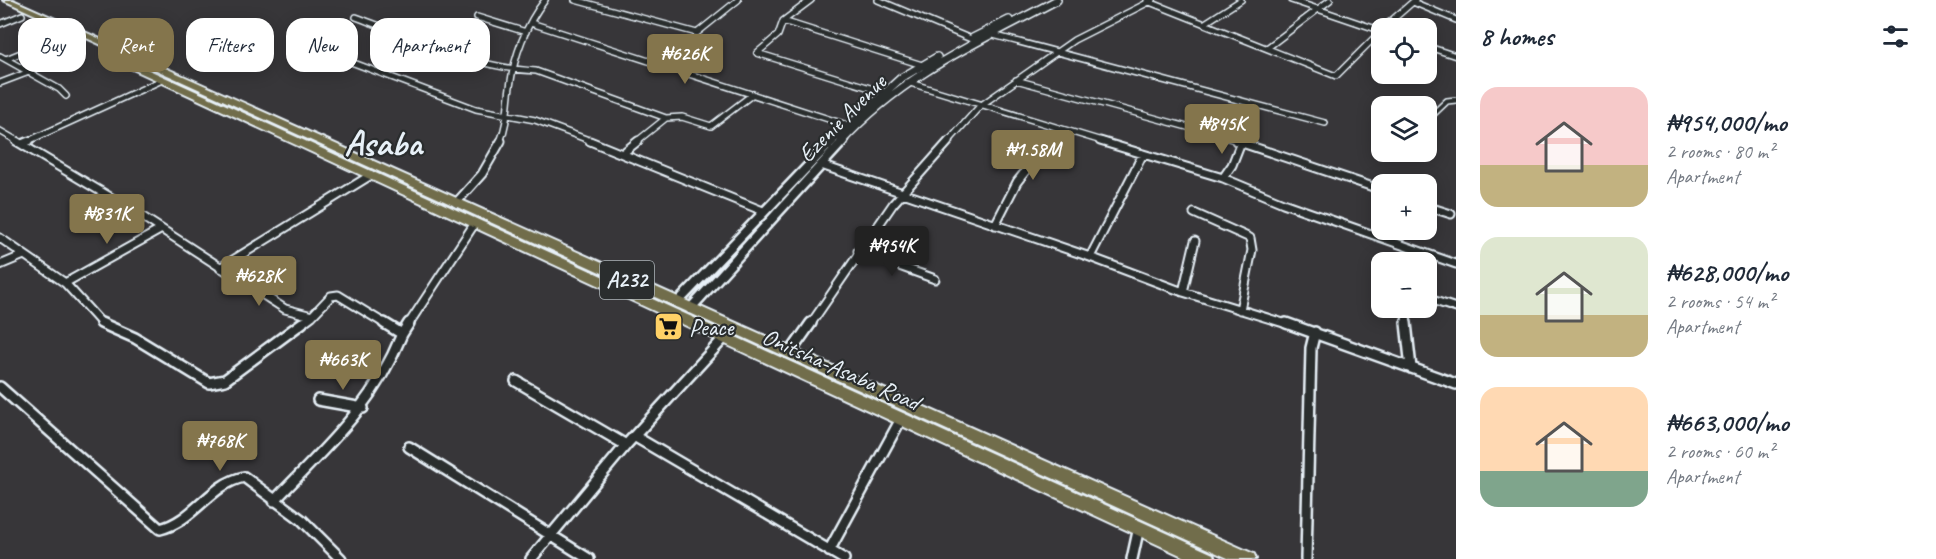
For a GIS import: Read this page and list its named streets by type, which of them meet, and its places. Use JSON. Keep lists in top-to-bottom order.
{
  "streets": {
    "highway": ["A232", "Onitsha-Asaba Road"],
    "street": ["Ezenie Avenue"]
  },
  "crossings": [
    ["Ezenie Avenue", "A232"],
    ["A232", "Onitsha-Asaba Road"]
  ],
  "districts": ["Asaba"],
  "places": {
    "supermarket": ["Peace"]
  },
  "page": {
    "heading": "8 homes",
    "map_buttons": ["+", "−"],
    "chip": [
      "Buy",
      "Rent",
      "Filters",
      "New",
      "Apartment"
    ],
    "price": [
      "₦626K",
      "₦845K",
      "₦1.58M",
      "₦831K",
      "₦954K",
      "₦628K",
      "₦663K",
      "₦768K"
    ],
    "list": [
      {
        "name": "₦954,000/mo",
        "note": "2 rooms · 80 m² · Apartment"
      },
      {
        "name": "₦628,000/mo",
        "note": "2 rooms · 54 m² · Apartment"
      },
      {
        "name": "₦663,000/mo",
        "note": "2 rooms · 60 m² · Apartment"
      }
    ]
  }
}
